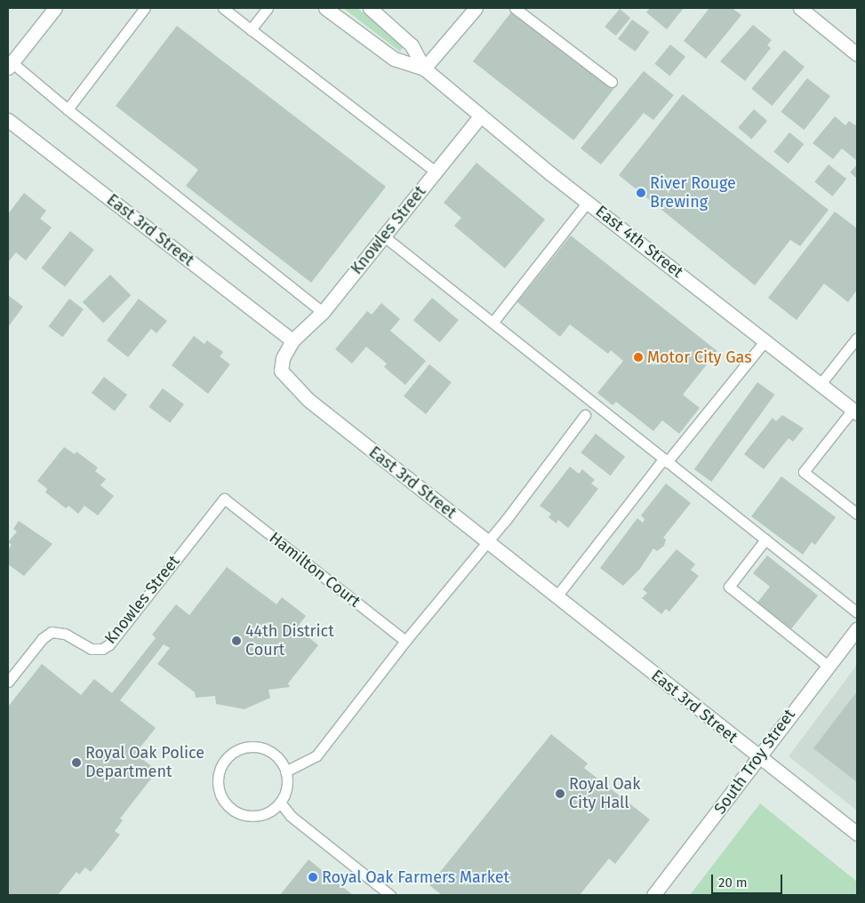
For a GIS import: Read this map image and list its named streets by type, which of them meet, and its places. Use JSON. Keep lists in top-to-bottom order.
{
  "streets": {
    "street": [
      "East 3rd Street",
      "Knowles Street",
      "East 4th Street",
      "South Troy Street"
    ],
    "lane": ["Hamilton Court"]
  },
  "crossings": [
    ["East 3rd Street", "Knowles Street"],
    ["East 3rd Street", "South Troy Street"],
    ["Knowles Street", "East 4th Street"],
    ["Knowles Street", "Hamilton Court"]
  ],
  "places": [
    "River Rouge Brewing",
    "Motor City Gas",
    "44th District Court",
    "Royal Oak Police Department",
    "Royal Oak City Hall",
    "Royal Oak Farmers Market"
  ],
  "scale_bar": "20 m"
}
